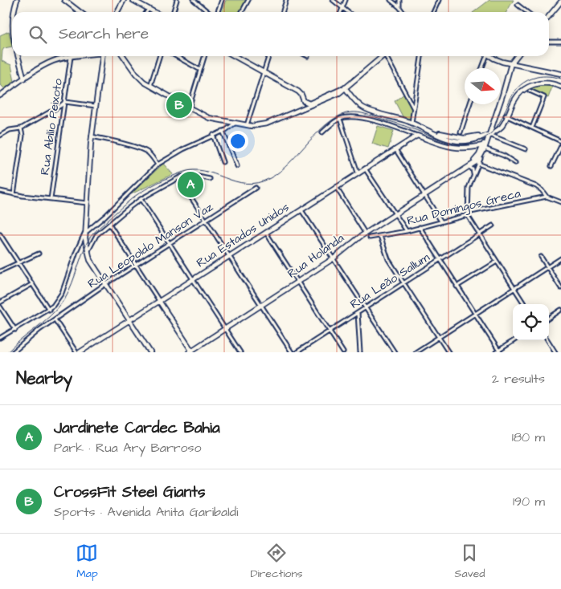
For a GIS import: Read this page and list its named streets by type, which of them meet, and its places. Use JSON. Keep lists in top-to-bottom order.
{
  "streets": {
    "main road": ["Rua Estados Unidos", "Rua Holanda"],
    "street": [
      "Rua Abílio Peixoto",
      "Rua Domingos Greca",
      "Rua Leopoldo Manson Vaz",
      "Rua Leão Sallum"
    ]
  },
  "north": "right",
  "page": {
    "search": "Search here",
    "pins": ["B", "A"],
    "heading": ["Nearby", "2 results"],
    "list": [
      {
        "mark": "A",
        "name": "Jardinete Cardec Bahia",
        "note": "Park · Rua Ary Barroso",
        "value": "180 m"
      },
      {
        "mark": "B",
        "name": "CrossFit Steel Giants",
        "note": "Sports · Avenida Anita Garibaldi",
        "value": "190 m"
      }
    ],
    "nav": ["Map", "Directions", "Saved"]
  }
}
